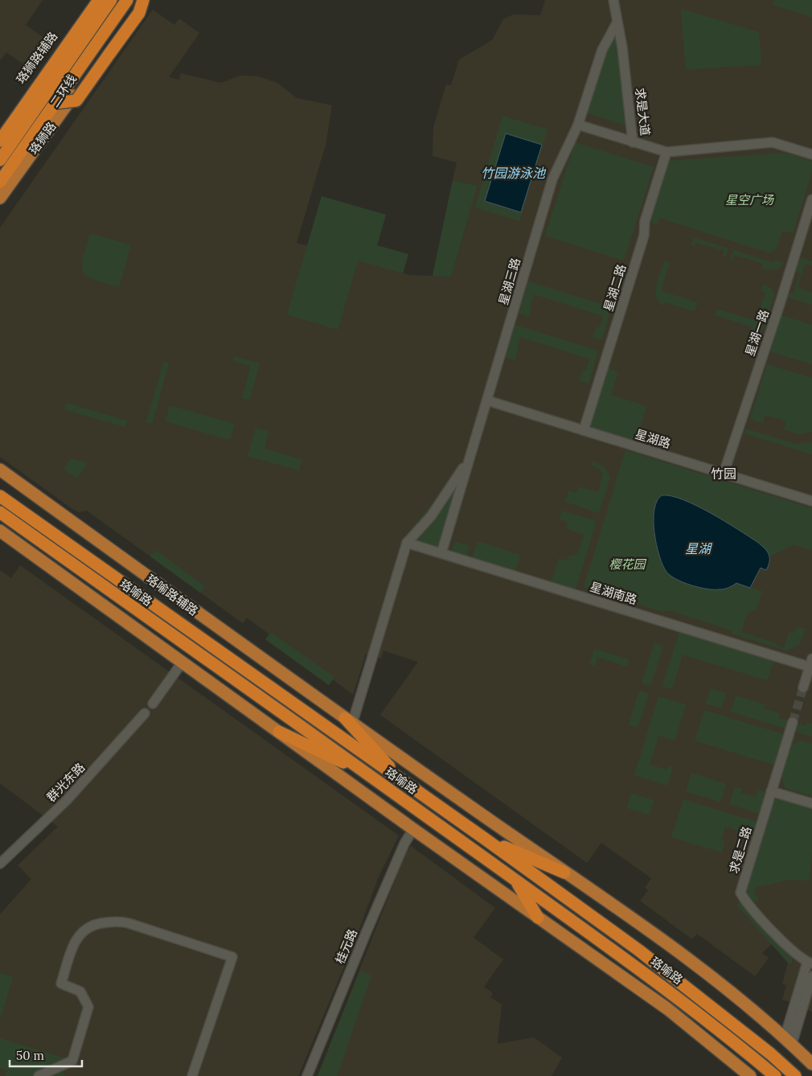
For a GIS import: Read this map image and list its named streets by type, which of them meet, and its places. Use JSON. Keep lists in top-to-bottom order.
{
  "streets": {
    "highway": ["二环线", "珞喻路"],
    "main road": ["珞狮路", "珞喻路辅路"],
    "street": [
      "珞狮路辅路",
      "求是大道",
      "星湖三路",
      "星湖二路",
      "星湖一路",
      "星湖路",
      "星湖南路",
      "群光东路",
      "求是二路",
      "桂元路"
    ]
  },
  "crossings": [
    ["求是大道", "星湖三路"],
    ["求是大道", "星湖二路"],
    ["星湖三路", "星湖路"],
    ["星湖三路", "星湖南路"],
    ["星湖二路", "星湖路"],
    ["星湖一路", "星湖路"]
  ],
  "districts": ["竹园"],
  "water": ["竹园游泳池", "星湖"],
  "parks": ["星空广场", "樱花园"],
  "scale_bar": "50 m"
}
